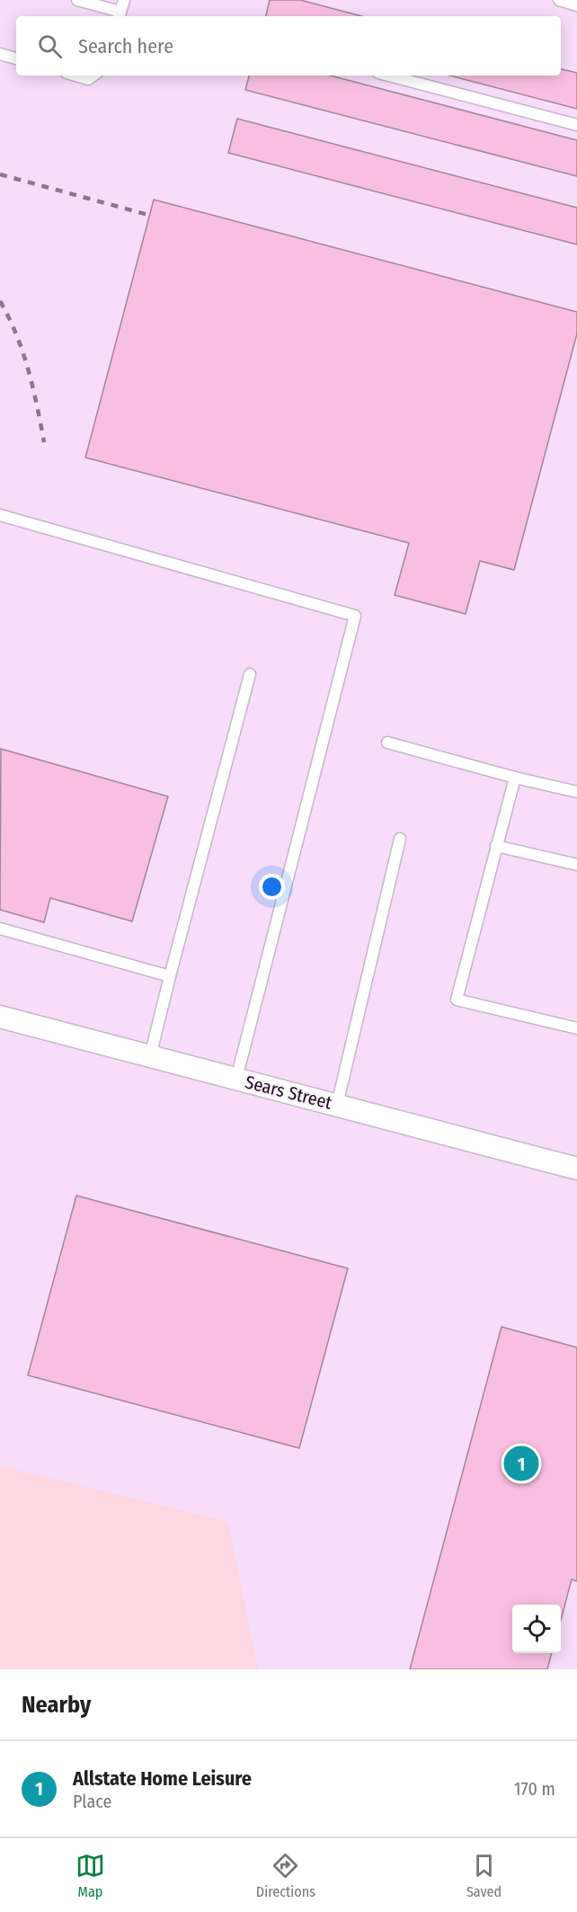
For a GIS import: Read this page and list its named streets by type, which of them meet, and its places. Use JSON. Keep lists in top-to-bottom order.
{
  "streets": {
    "street": ["Sears Street"]
  },
  "page": {
    "search": "Search here",
    "pins": "1",
    "heading": "Nearby",
    "list": [
      {
        "mark": "1",
        "name": "Allstate Home Leisure",
        "note": "Place",
        "value": "170 m"
      }
    ],
    "nav": ["Map", "Directions", "Saved"]
  }
}
